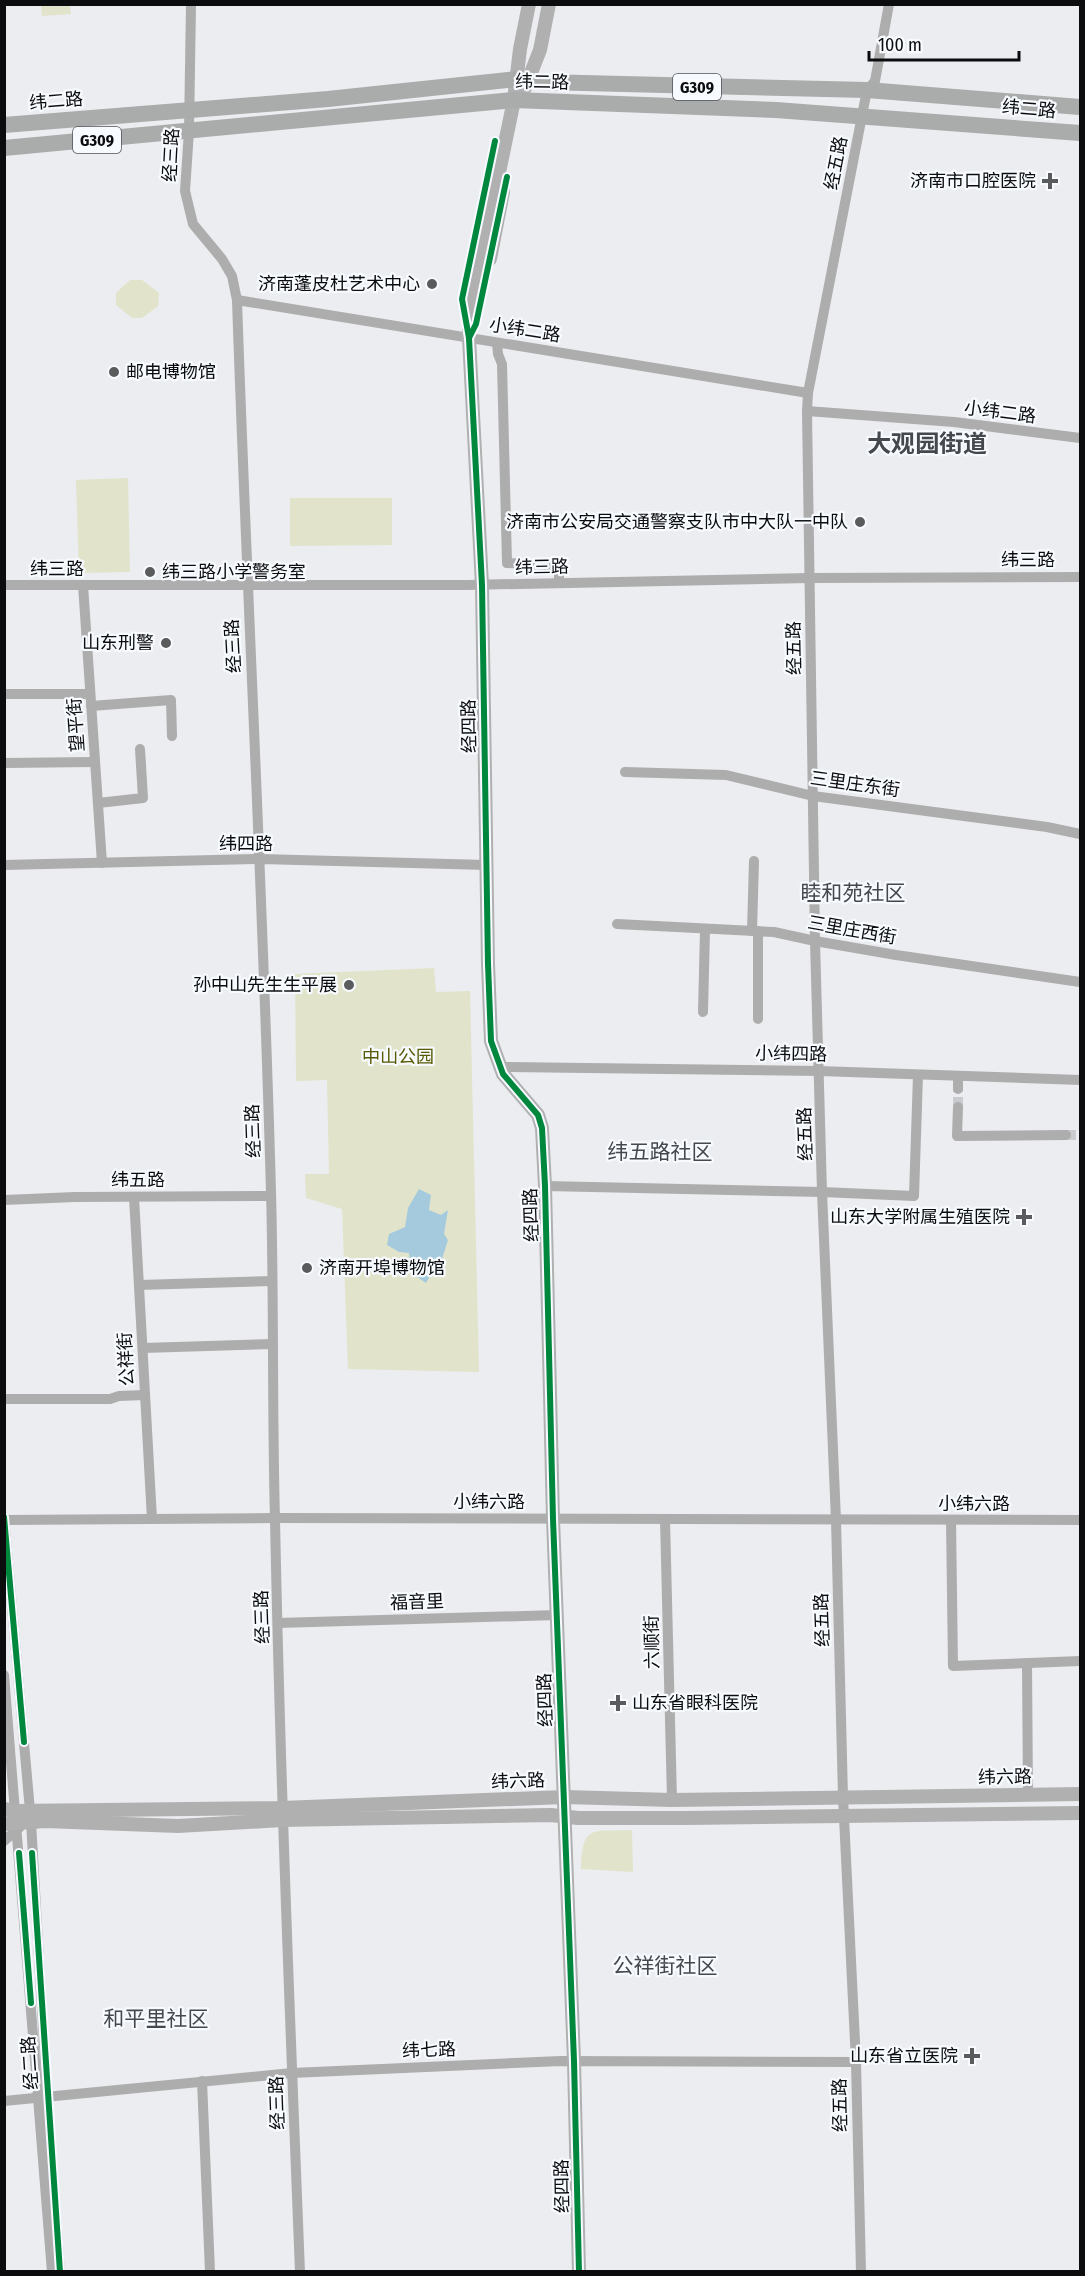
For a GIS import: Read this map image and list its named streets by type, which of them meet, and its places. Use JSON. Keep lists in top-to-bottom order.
{
  "streets": {
    "highway": ["纬二路", "G309"],
    "main road": ["经四路", "纬六路"],
    "street": [
      "经三路",
      "经五路",
      "小纬二路",
      "纬三路",
      "望平街",
      "三里庄东街",
      "纬四路",
      "三里庄西街",
      "小纬四路",
      "纬五路",
      "公祥街",
      "小纬六路",
      "福音里",
      "六顺街",
      "纬七路",
      "经二路"
    ]
  },
  "crossings": [
    ["纬二路", "经三路"],
    ["纬二路", "经五路"],
    ["纬二路", "经四路"],
    ["经三路", "小纬二路"],
    ["经三路", "纬三路"],
    ["经三路", "纬四路"],
    ["经三路", "纬五路"],
    ["经三路", "小纬六路"],
    ["经三路", "福音里"],
    ["经三路", "纬六路"],
    ["经三路", "纬七路"],
    ["经五路", "小纬二路"],
    ["经五路", "纬三路"],
    ["经五路", "三里庄东街"],
    ["经五路", "三里庄西街"],
    ["经五路", "小纬四路"],
    ["经五路", "小纬六路"],
    ["经五路", "纬六路"],
    ["经五路", "纬七路"],
    ["小纬二路", "经四路"],
    ["纬三路", "望平街"],
    ["纬三路", "经四路"],
    ["望平街", "纬四路"],
    ["经四路", "纬四路"],
    ["经四路", "小纬四路"],
    ["经四路", "小纬六路"],
    ["经四路", "福音里"],
    ["经四路", "纬六路"],
    ["经四路", "纬七路"],
    ["纬五路", "公祥街"],
    ["公祥街", "小纬六路"],
    ["小纬六路", "六顺街"],
    ["小纬六路", "经二路"],
    ["六顺街", "纬六路"],
    ["纬六路", "经二路"],
    ["纬七路", "经二路"]
  ],
  "districts": [
    "大观园街道",
    "睦和苑社区",
    "纬五路社区",
    "公祥街社区",
    "和平里社区"
  ],
  "parks": ["中山公园"],
  "places": {
    "health": [
      "济南市口腔医院",
      "山东大学附属生殖医院",
      "山东省眼科医院",
      "山东省立医院"
    ],
    "other": [
      "济南蓬皮杜艺术中心",
      "邮电博物馆",
      "济南市公安局交通警察支队市中大队一中队",
      "纬三路小学警务室",
      "山东刑警",
      "孙中山先生生平展",
      "济南开埠博物馆"
    ]
  },
  "scale_bar": "100 m"
}
